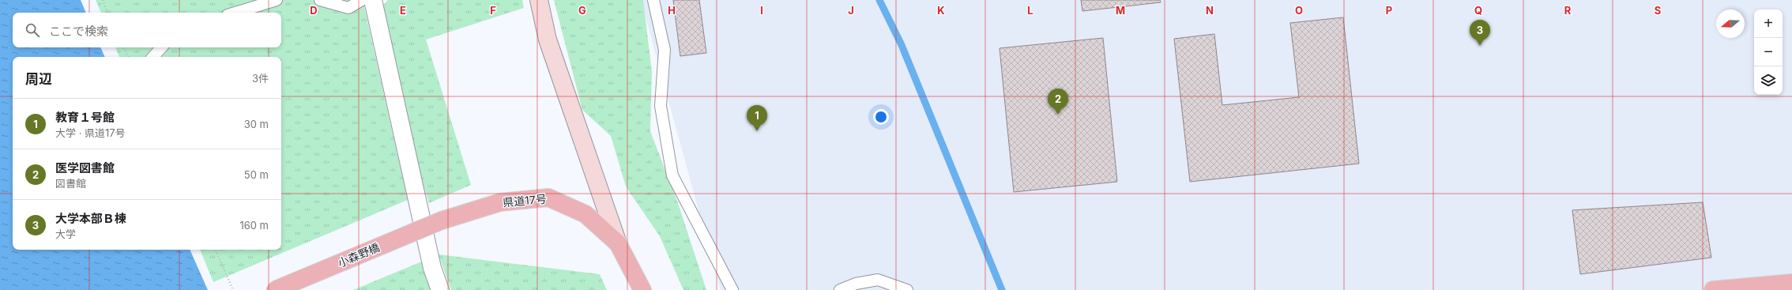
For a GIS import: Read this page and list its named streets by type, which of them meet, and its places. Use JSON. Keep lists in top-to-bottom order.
{
  "streets": {
    "main road": ["県道17号", "小森野橋"]
  },
  "crossings": [
    ["県道17号", "小森野橋"]
  ],
  "north": "left",
  "page": {
    "map_buttons": ["+", "−"],
    "search": "ここで検索",
    "pins": ["3", "2", "1"],
    "heading": ["周辺", "3件"],
    "list": [
      {
        "mark": "1",
        "name": "教育１号館",
        "note": "大学 · 県道17号",
        "value": "30 m"
      },
      {
        "mark": "2",
        "name": "医学図書館",
        "note": "図書館",
        "value": "50 m"
      },
      {
        "mark": "3",
        "name": "大学本部Ｂ棟",
        "note": "大学",
        "value": "160 m"
      }
    ]
  },
  "grid": {
    "columns": [
      "D",
      "E",
      "F",
      "G",
      "H",
      "I",
      "J",
      "K",
      "L",
      "M",
      "N",
      "O",
      "P",
      "Q",
      "R",
      "S"
    ]
  }
}
